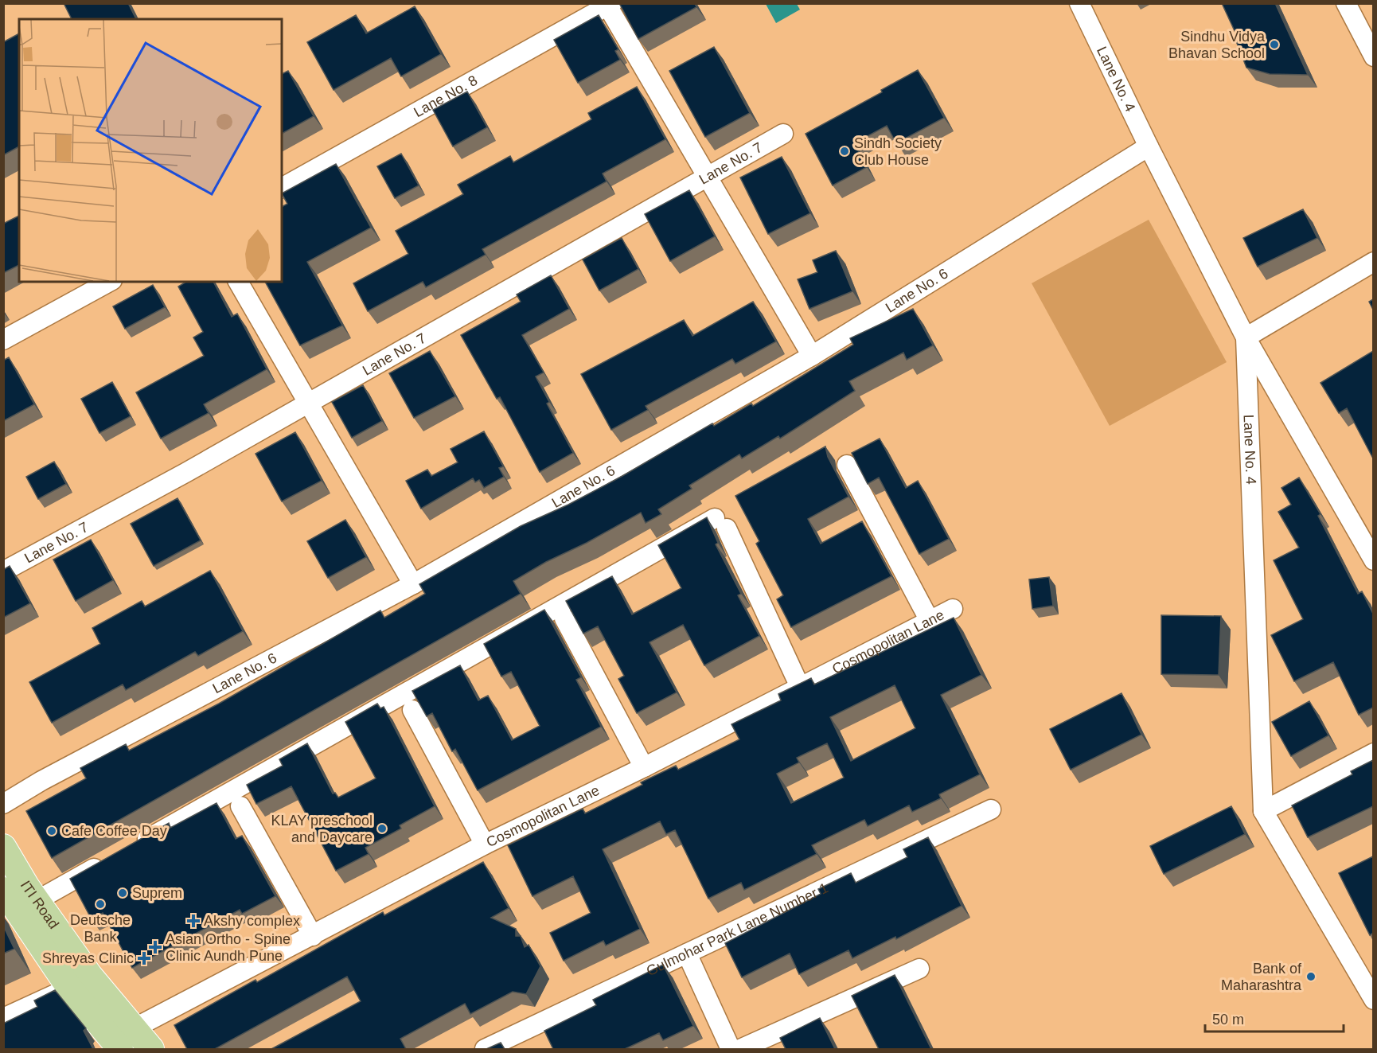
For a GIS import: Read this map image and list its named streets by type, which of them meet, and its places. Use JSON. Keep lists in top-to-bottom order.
{
  "streets": {
    "main road": ["ITI Road"],
    "street": [
      "Lane No. 4",
      "Lane No. 8",
      "Lane No. 7",
      "Lane No. 6",
      "Cosmopolitan Lane",
      "Gulmohar Park Lane Number 1"
    ]
  },
  "crossings": [
    ["Lane No. 4", "Lane No. 6"],
    ["Cosmopolitan Lane", "ITI Road"]
  ],
  "places": {
    "other": [
      "Sindhu Vidya Bhavan School",
      "Sindh Society Club House",
      "KLAY preschool and Daycare",
      "Cafe Coffee Day",
      "Suprem",
      "Deutsche Bank",
      "Bank of Maharashtra"
    ],
    "health": ["Akshy complex", "Asian Ortho - Spine Clinic Aundh Pune", "Shreyas Clinic"]
  },
  "scale_bar": "50 m"
}
